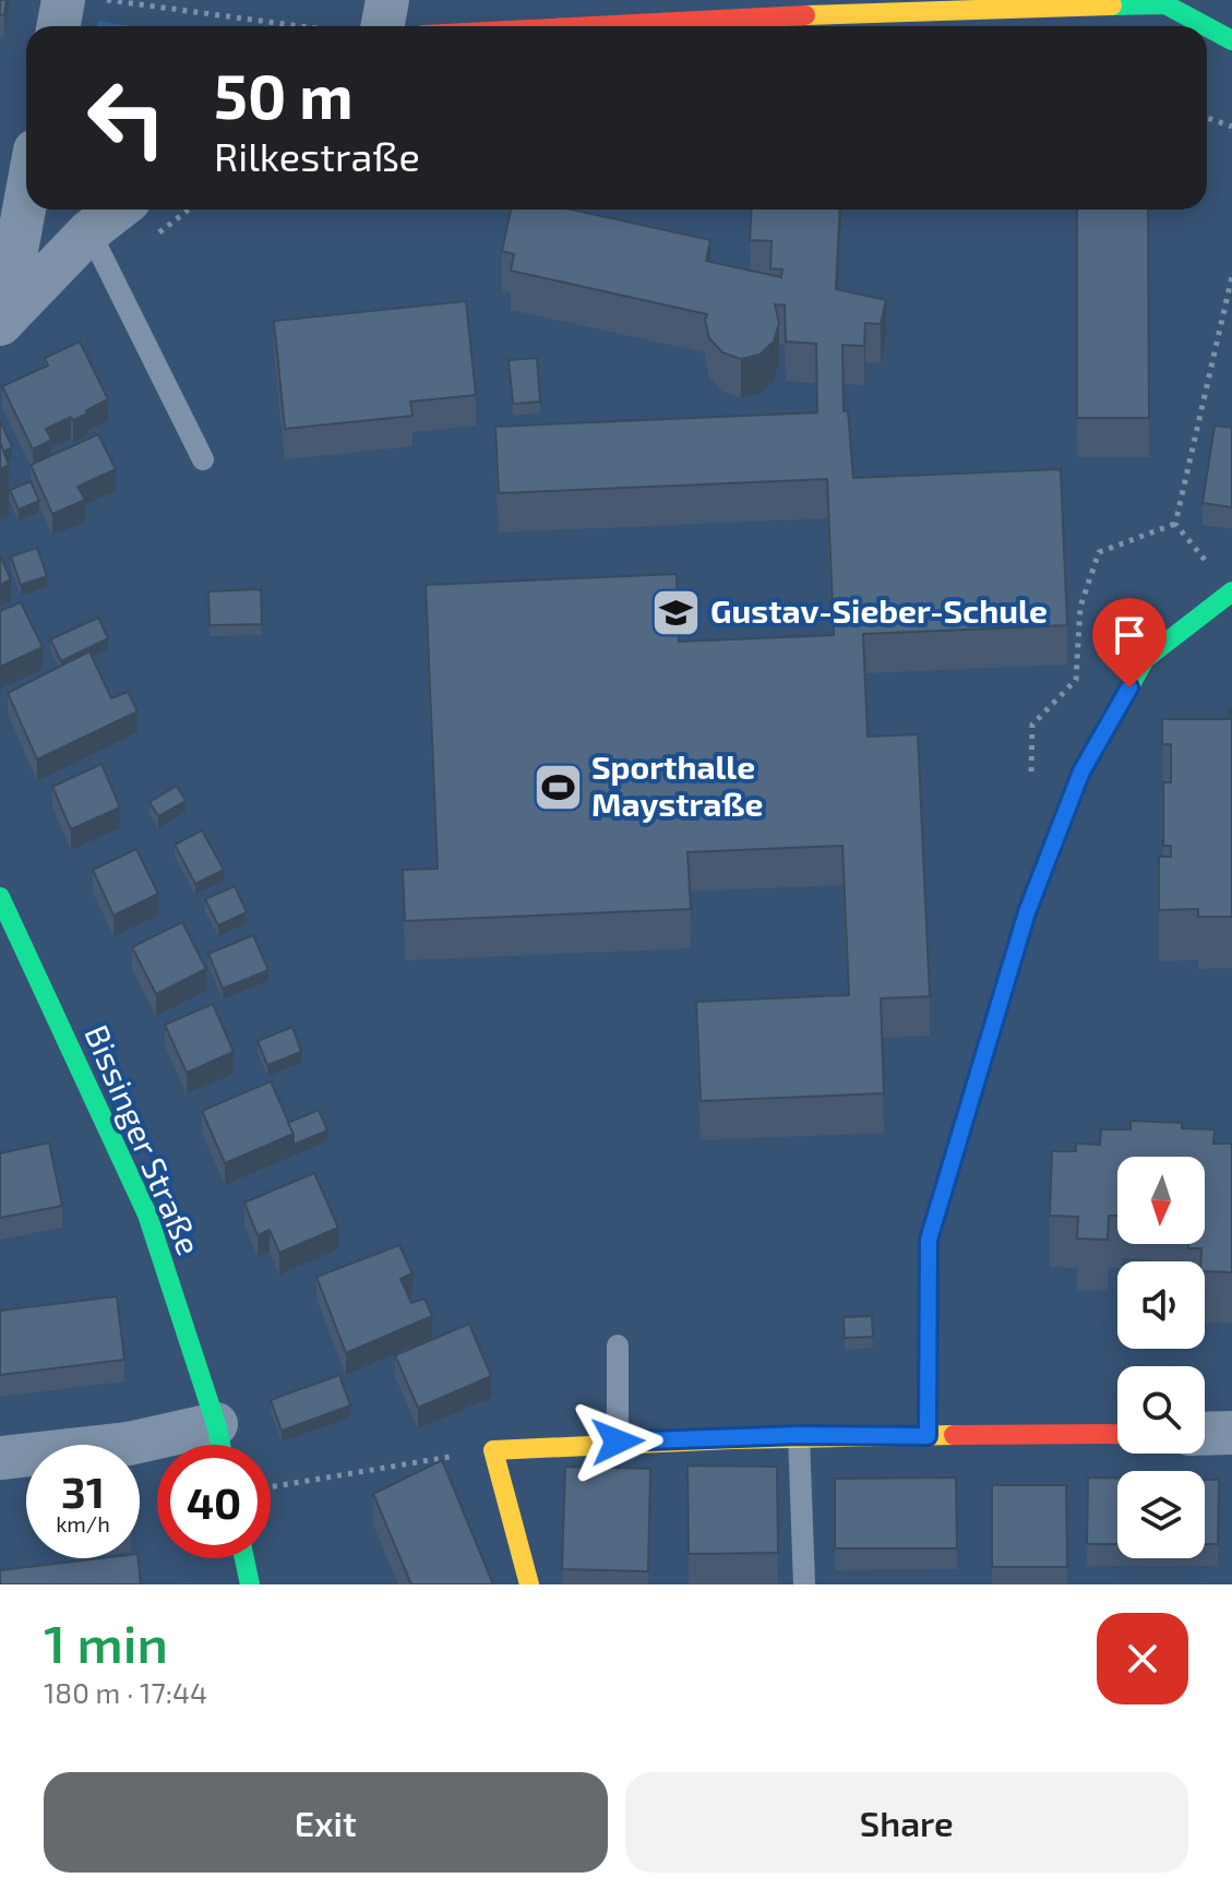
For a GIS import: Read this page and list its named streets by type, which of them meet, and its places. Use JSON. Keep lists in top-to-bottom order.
{
  "streets": {
    "street": ["Bissinger Straße"]
  },
  "places": {
    "school or university": ["Gustav-Sieber-Schule"],
    "sports": ["Sporthalle Maystraße"]
  },
  "north": "bottom",
  "page": {
    "turn": ["50 m", "Rilkestraße"],
    "speed": "31 km/h",
    "limit": "40",
    "heading": ["1 min", "180 m · 17:44"],
    "buttons": ["Exit", "Share"]
  }
}
